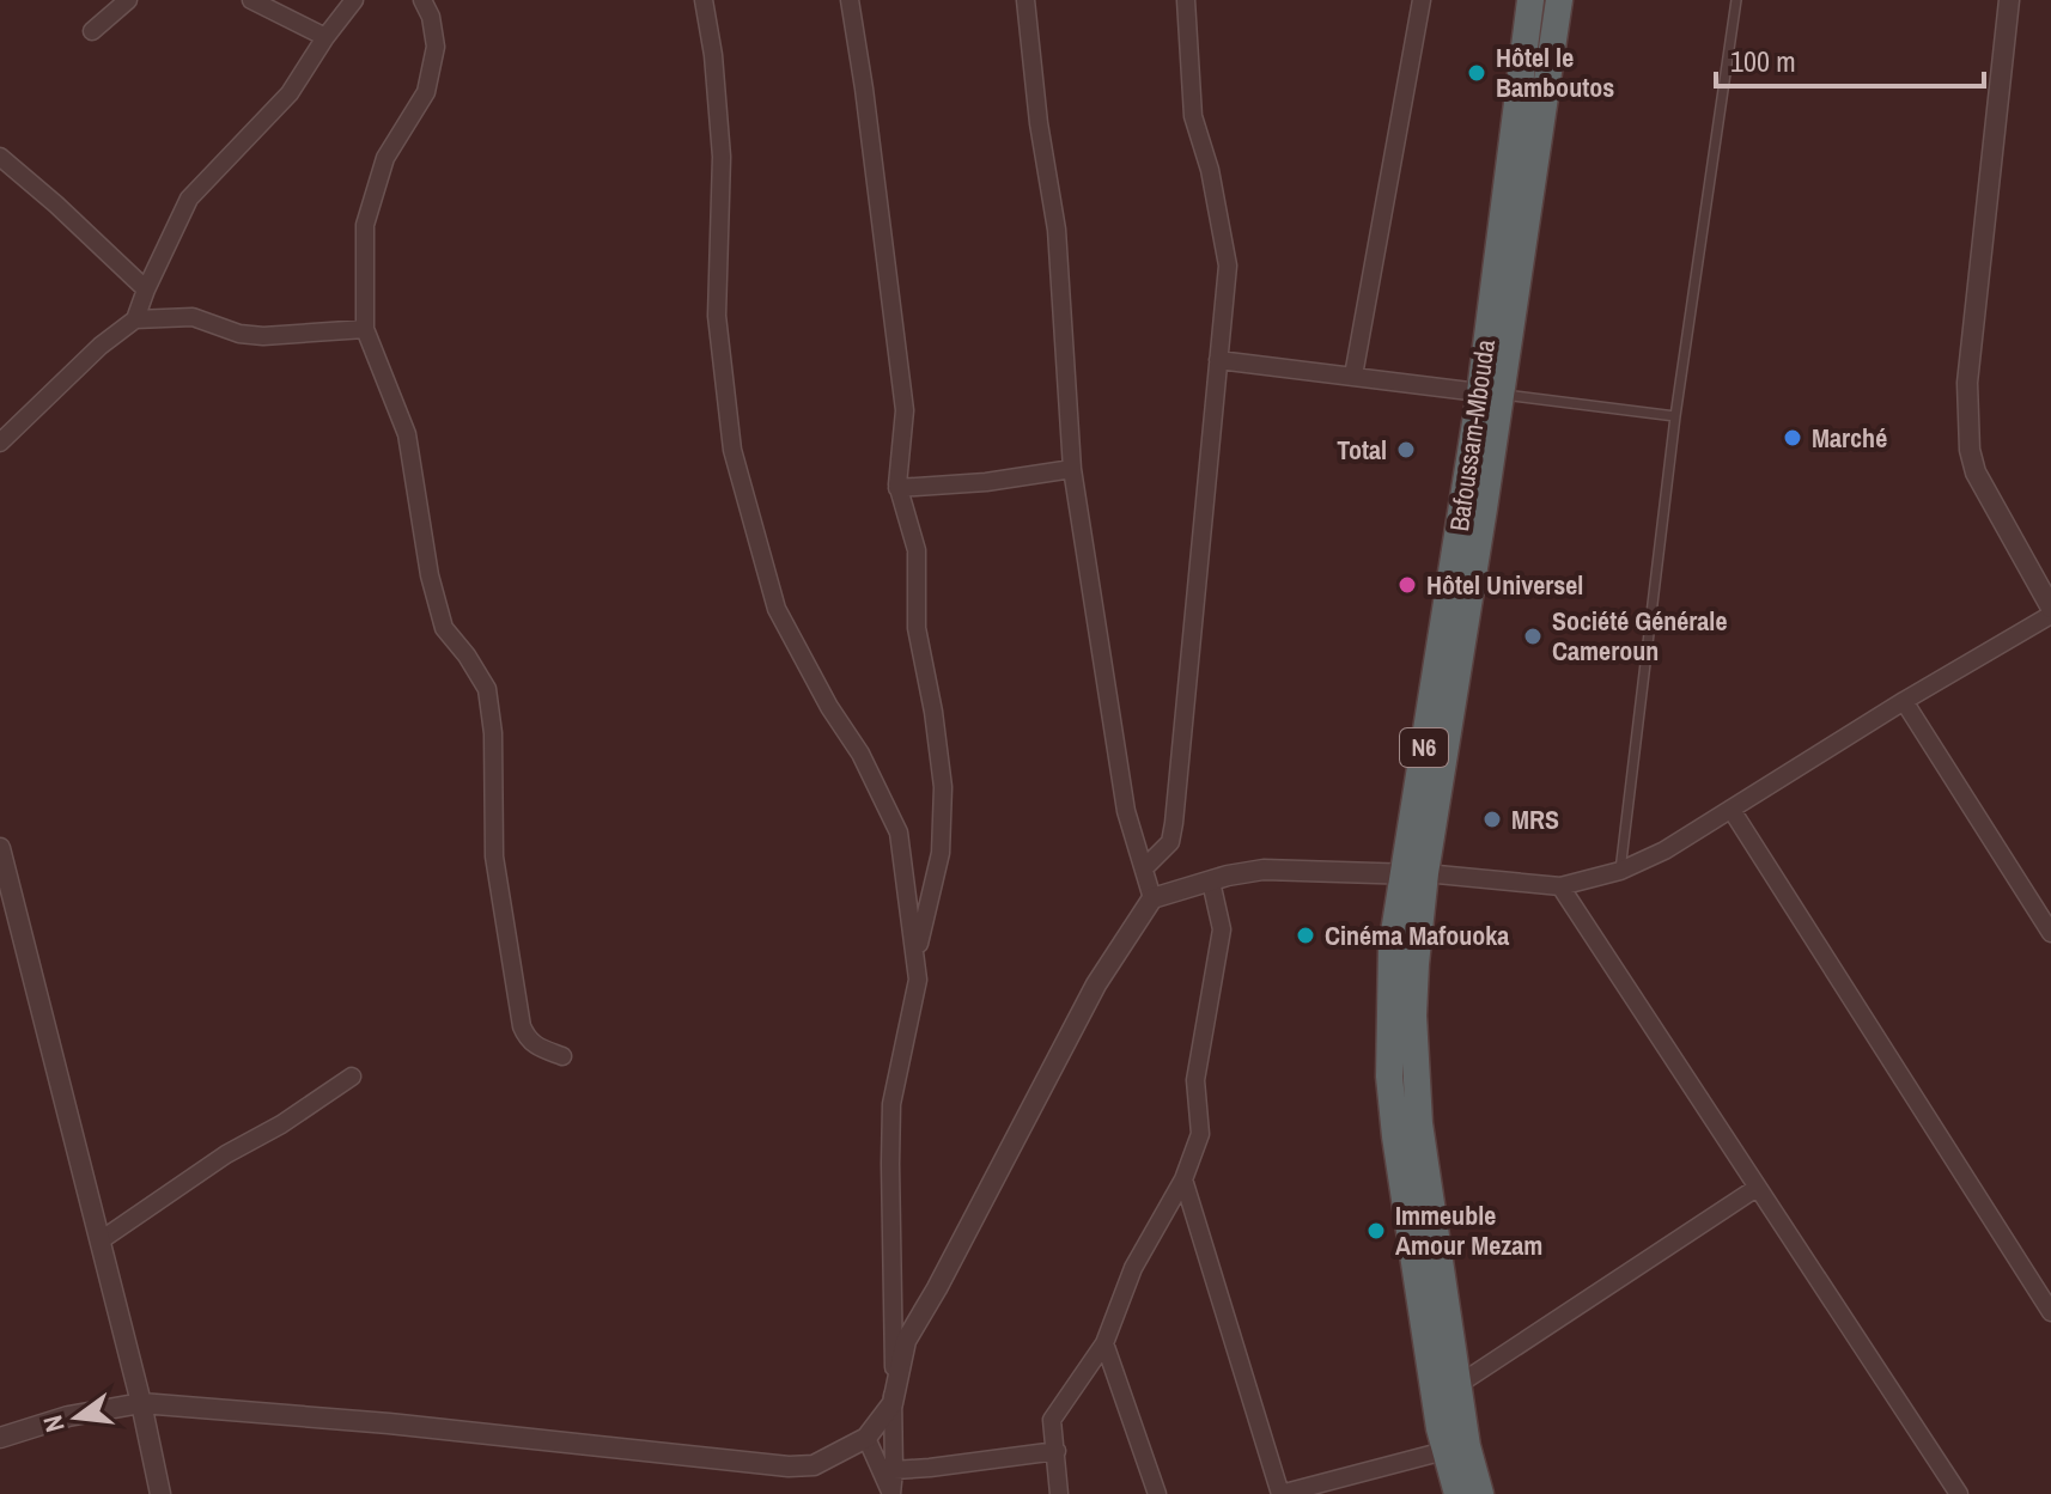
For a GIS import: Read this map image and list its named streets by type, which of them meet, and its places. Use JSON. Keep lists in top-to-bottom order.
{
  "streets": {
    "highway": ["Bafoussam-Mbouda", "N6"]
  },
  "places": [
    "Hôtel le Bamboutos",
    "Marché",
    "Total",
    "Hôtel Universel",
    "Société Générale Cameroun",
    "MRS",
    "Cinéma Mafouoka",
    "Immeuble Amour Mezam"
  ],
  "scale_bar": "100 m",
  "north": "left"
}
